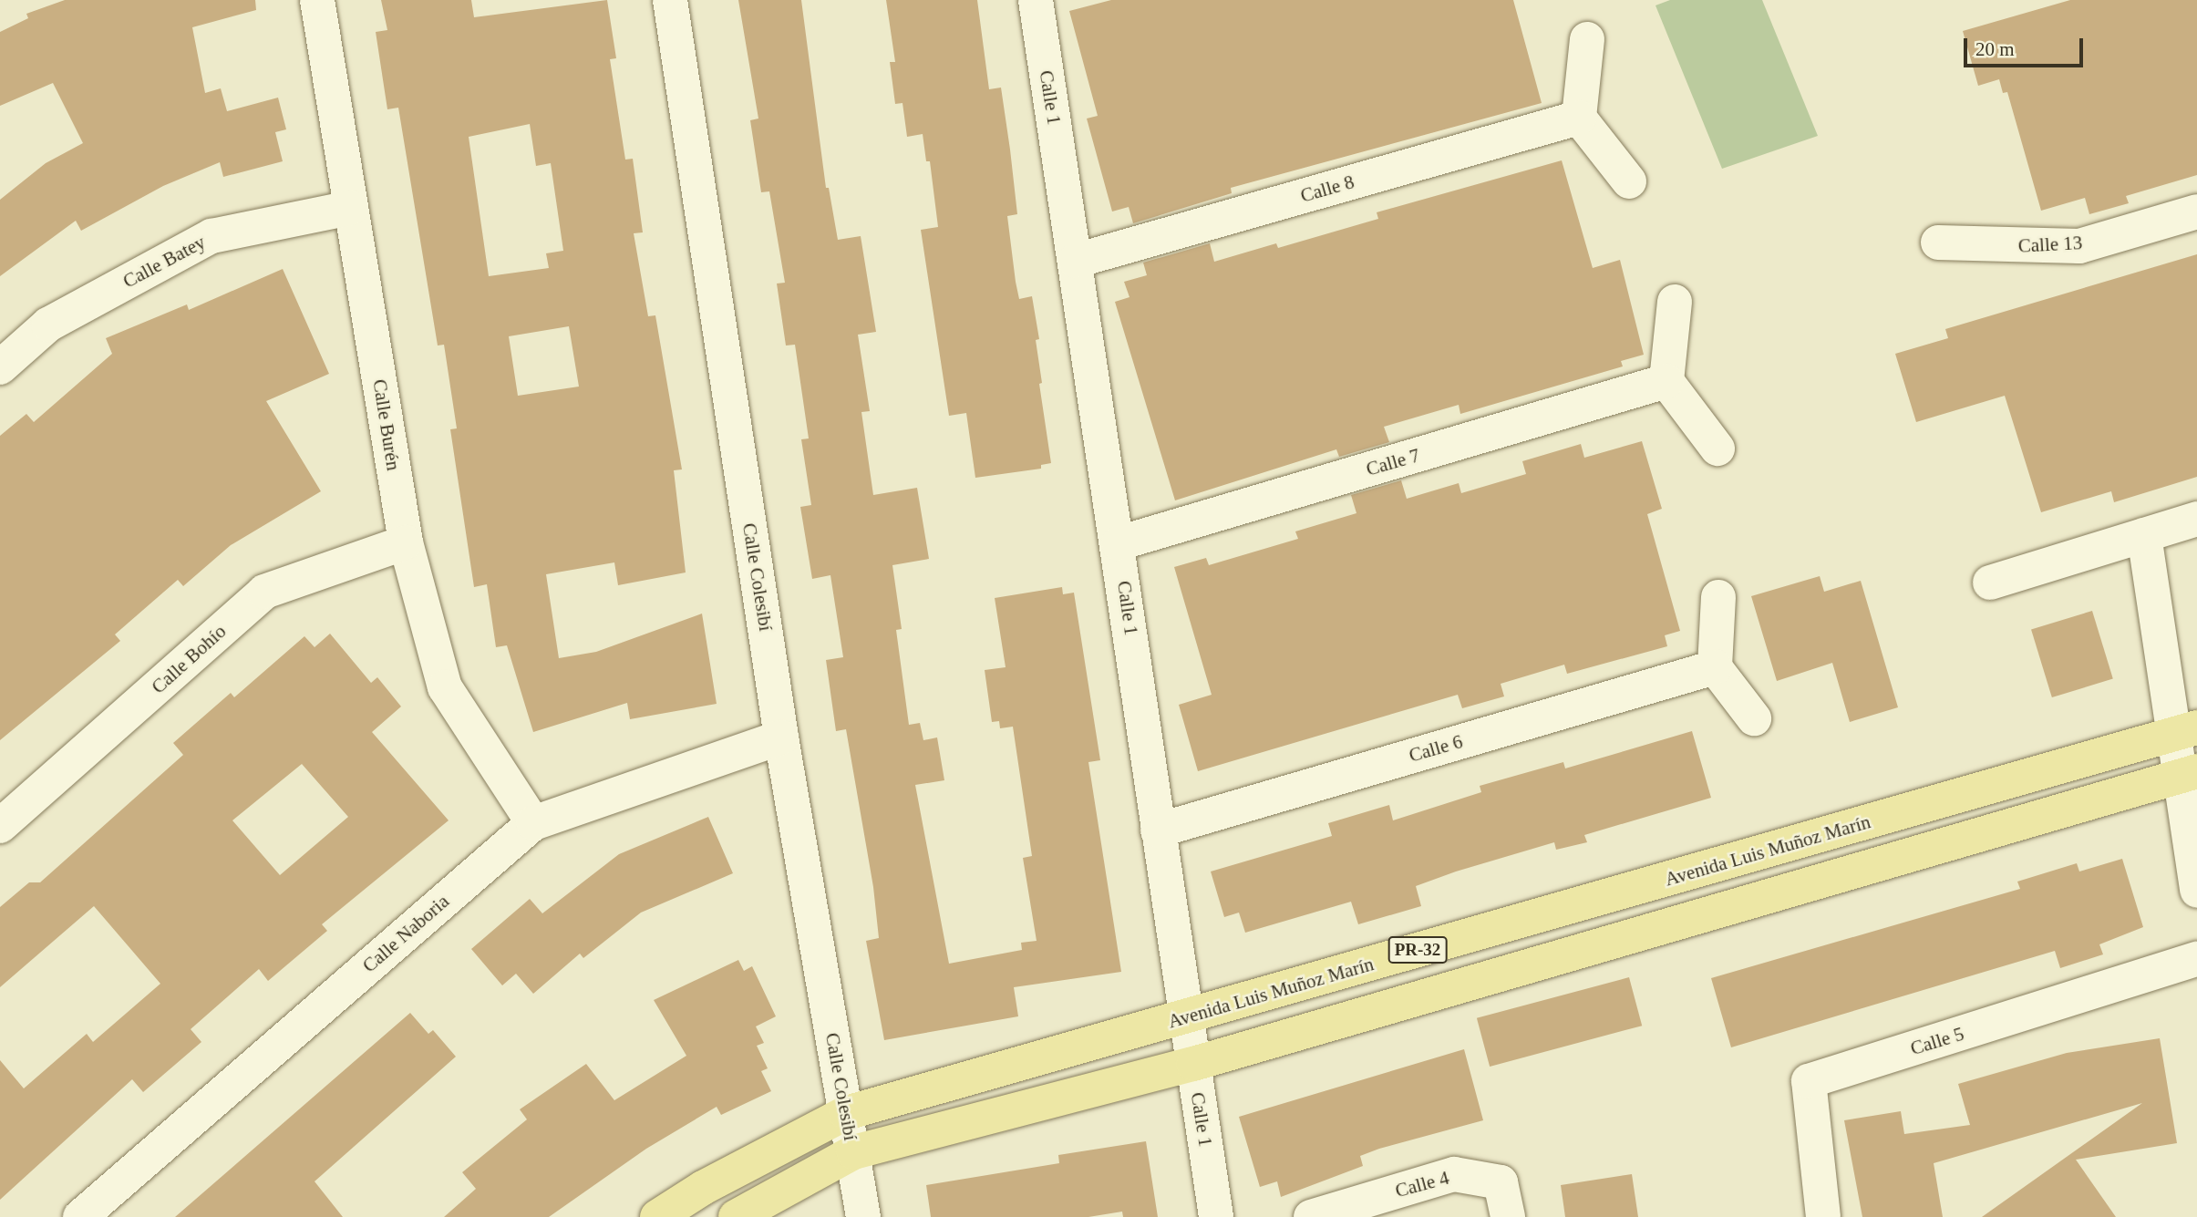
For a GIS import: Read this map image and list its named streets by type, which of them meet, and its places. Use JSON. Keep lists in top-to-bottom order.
{
  "streets": {
    "main road": ["Avenida Luis Muñoz Marín", "PR-32"],
    "street": [
      "Calle 1",
      "Calle 8",
      "Calle 13",
      "Calle Batey",
      "Calle Burén",
      "Calle 7",
      "Calle Colesibí",
      "Calle Bohío",
      "Calle 6",
      "Calle Naboria",
      "Calle 5",
      "Calle 4"
    ]
  },
  "crossings": [
    ["Calle 1", "Calle 8"],
    ["Calle 1", "Calle 7"],
    ["Calle 1", "Calle 6"],
    ["Calle 1", "Avenida Luis Muñoz Marín"],
    ["Calle 1", "PR-32"],
    ["Calle Batey", "Calle Burén"],
    ["Calle Burén", "Calle Bohío"],
    ["Calle Burén", "Calle Naboria"],
    ["Calle Colesibí", "Avenida Luis Muñoz Marín"],
    ["Calle Colesibí", "Calle Naboria"],
    ["Calle Colesibí", "PR-32"]
  ],
  "scale_bar": "20 m"
}
